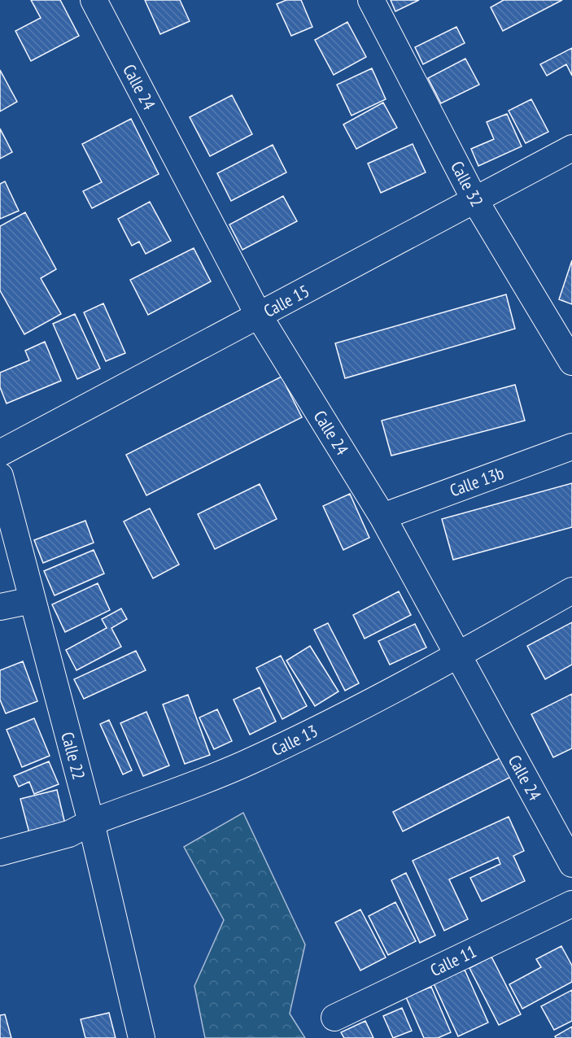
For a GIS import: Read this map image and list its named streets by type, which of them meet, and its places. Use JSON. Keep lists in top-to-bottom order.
{
  "streets": {
    "street": [
      "Calle 24",
      "Calle 32",
      "Calle 15",
      "Calle 13b",
      "Calle 13",
      "Calle 22",
      "Calle 11"
    ]
  },
  "crossings": [
    ["Calle 24", "Calle 15"],
    ["Calle 24", "Calle 13b"],
    ["Calle 24", "Calle 13"],
    ["Calle 32", "Calle 15"],
    ["Calle 13", "Calle 22"]
  ]
}
